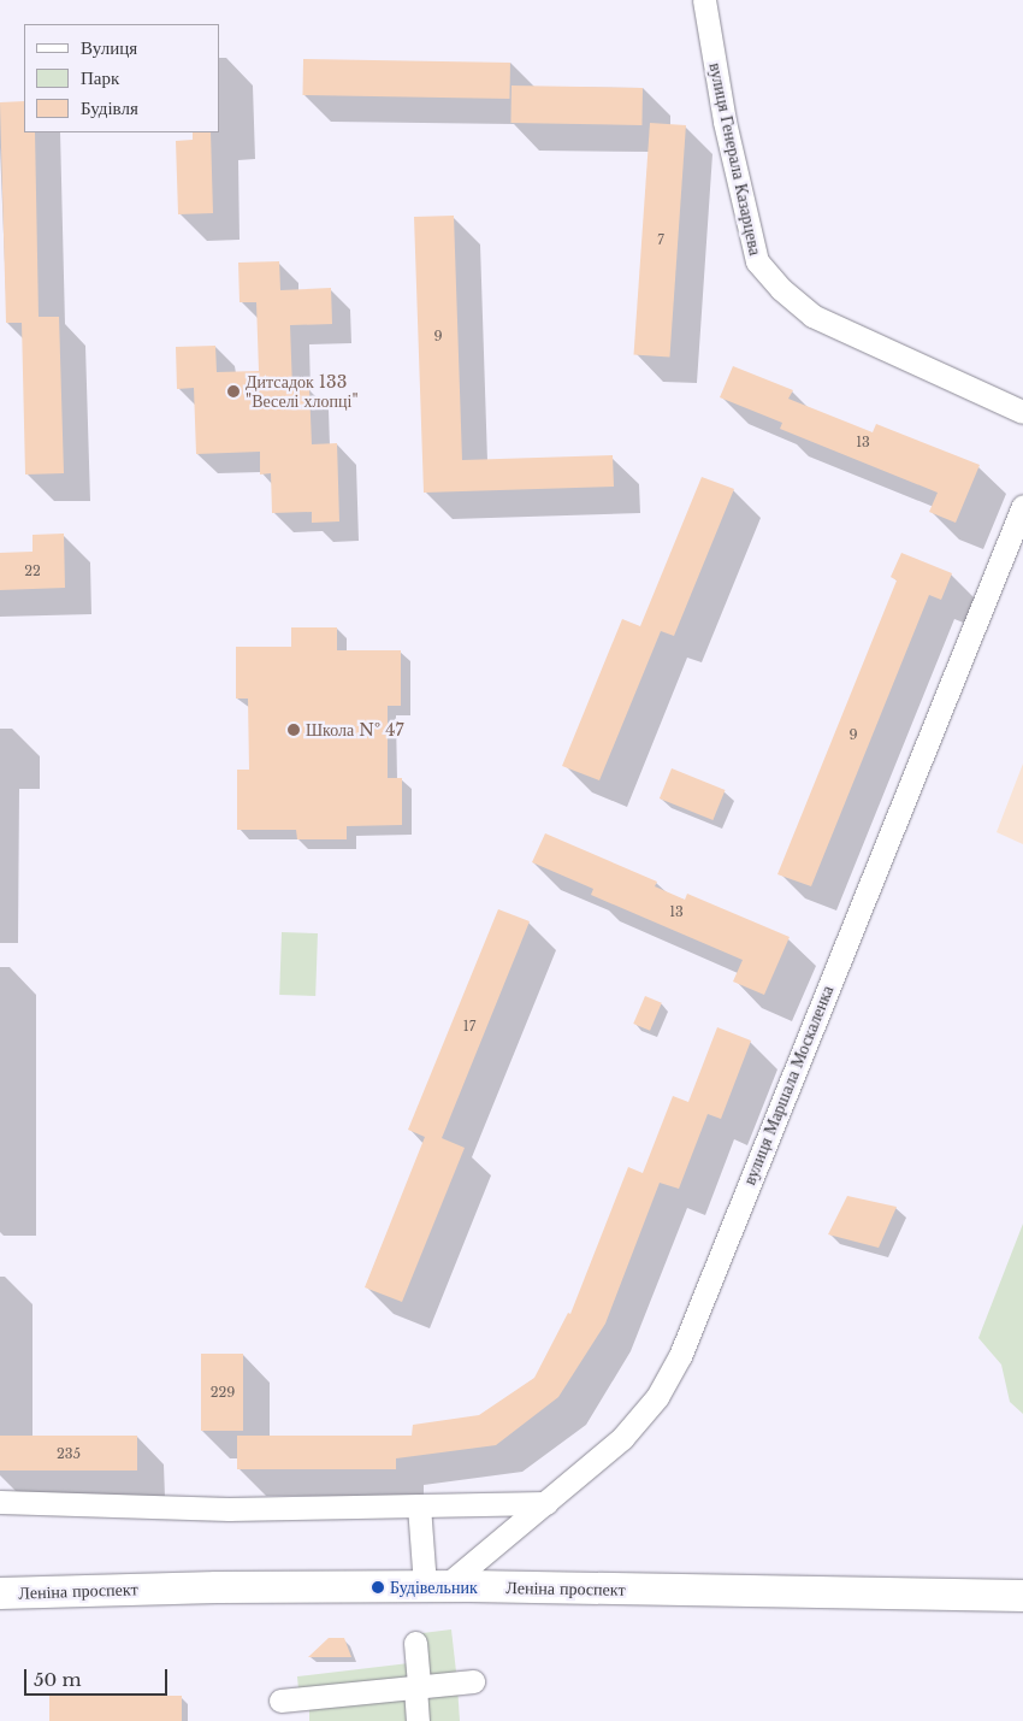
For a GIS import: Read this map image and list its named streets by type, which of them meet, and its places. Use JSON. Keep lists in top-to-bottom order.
{
  "streets": {
    "main road": ["Леніна проспект"],
    "street": ["вулиця Генерала Казарцева", "вулиця Маршала Москаленка"]
  },
  "crossings": [
    ["вулиця Маршала Москаленка", "Леніна проспект"]
  ],
  "places": ["Дитсадок 133 \"Веселі хлопці\"", "Школа № 47", "Будівельник"],
  "house_numbers": [
    "7",
    "9",
    "13",
    "22",
    "9",
    "13",
    "17",
    "229",
    "235"
  ],
  "legend": ["Вулиця", "Парк", "Будівля"],
  "scale_bar": "50 m"
}
